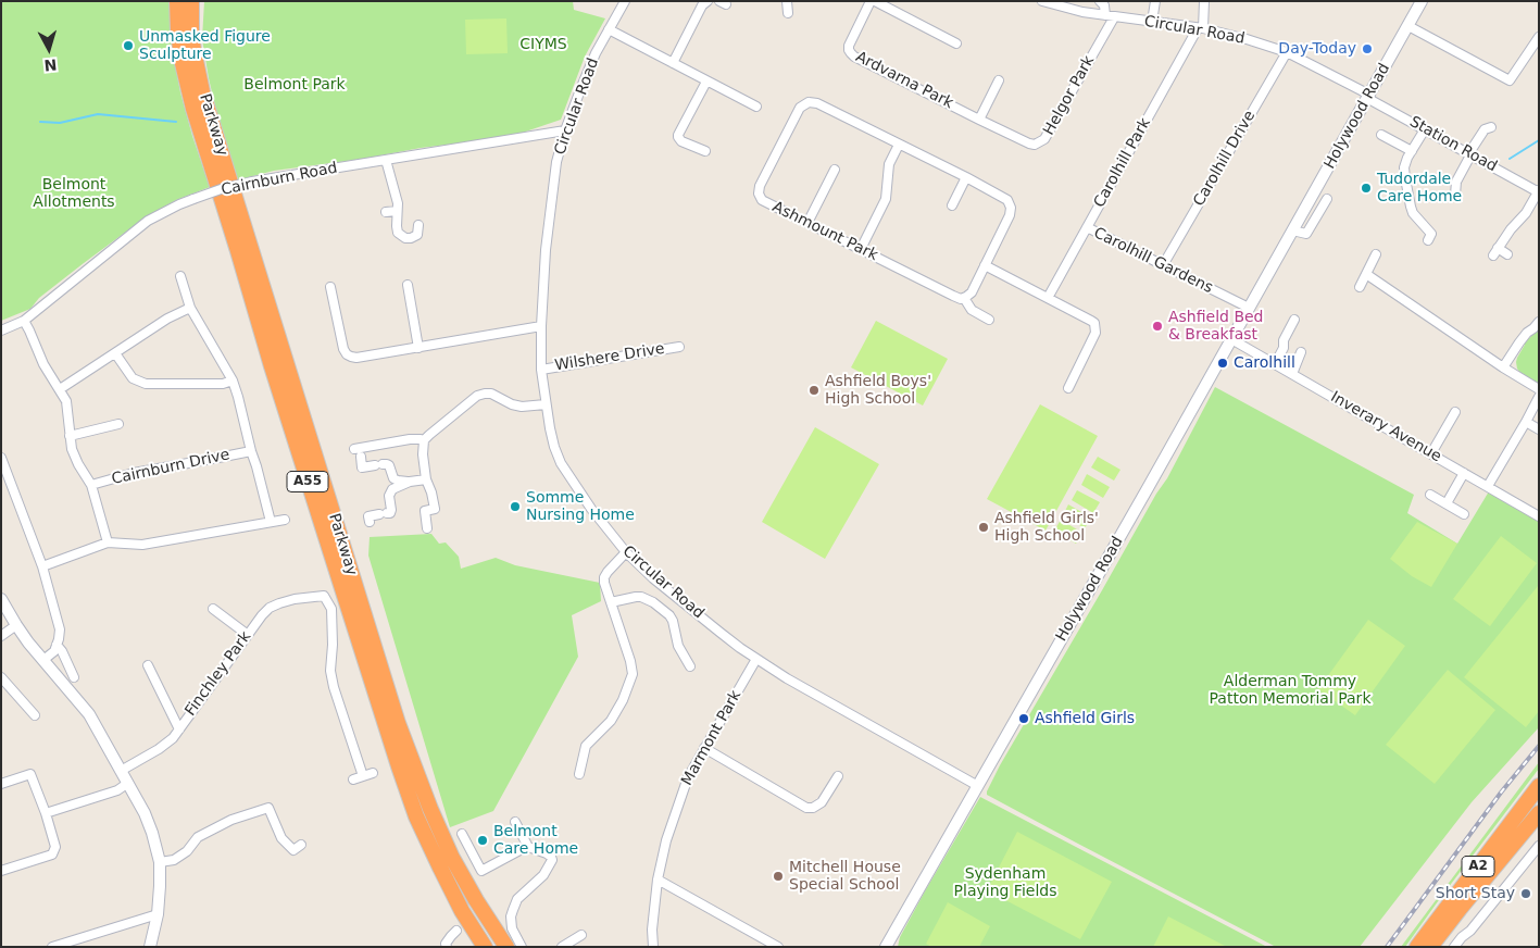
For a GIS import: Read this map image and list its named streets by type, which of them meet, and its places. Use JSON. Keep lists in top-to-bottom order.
{
  "streets": {
    "highway": ["Parkway", "A55", "A2"],
    "main road": ["Holywood Road"],
    "street": [
      "Circular Road",
      "Ardvarna Park",
      "Helgor Park",
      "Station Road",
      "Carolhill Drive",
      "Carolhill Park",
      "Cairnburn Road",
      "Ashmount Park",
      "Carolhill Gardens",
      "Wilshere Drive",
      "Inverary Avenue",
      "Cairnburn Drive",
      "Finchley Park",
      "Marmont Park"
    ]
  },
  "crossings": [
    ["Circular Road", "Helgor Park"],
    ["Circular Road", "Holywood Road"],
    ["Circular Road", "Station Road"],
    ["Circular Road", "Carolhill Drive"],
    ["Circular Road", "Carolhill Park"],
    ["Circular Road", "Cairnburn Road"],
    ["Circular Road", "Wilshere Drive"],
    ["Circular Road", "Marmont Park"],
    ["Ardvarna Park", "Helgor Park"],
    ["Holywood Road", "Station Road"],
    ["Holywood Road", "Carolhill Gardens"],
    ["Holywood Road", "Inverary Avenue"],
    ["Carolhill Drive", "Carolhill Gardens"],
    ["Carolhill Park", "Carolhill Gardens"]
  ],
  "parks": [
    "CIYMS",
    "Belmont Park",
    "Belmont Allotments",
    "Alderman Tommy Patton Memorial Park",
    "Sydenham Playing Fields"
  ],
  "places": [
    "Unmasked Figure Sculpture",
    "Day-Today",
    "Tudordale Care Home",
    "Ashfield Bed & Breakfast",
    "Carolhill",
    "Ashfield Boys' High School",
    "Somme Nursing Home",
    "Ashfield Girls' High School",
    "Ashfield Girls",
    "Belmont Care Home",
    "Mitchell House Special School",
    "Short Stay"
  ],
  "north": "bottom"
}
